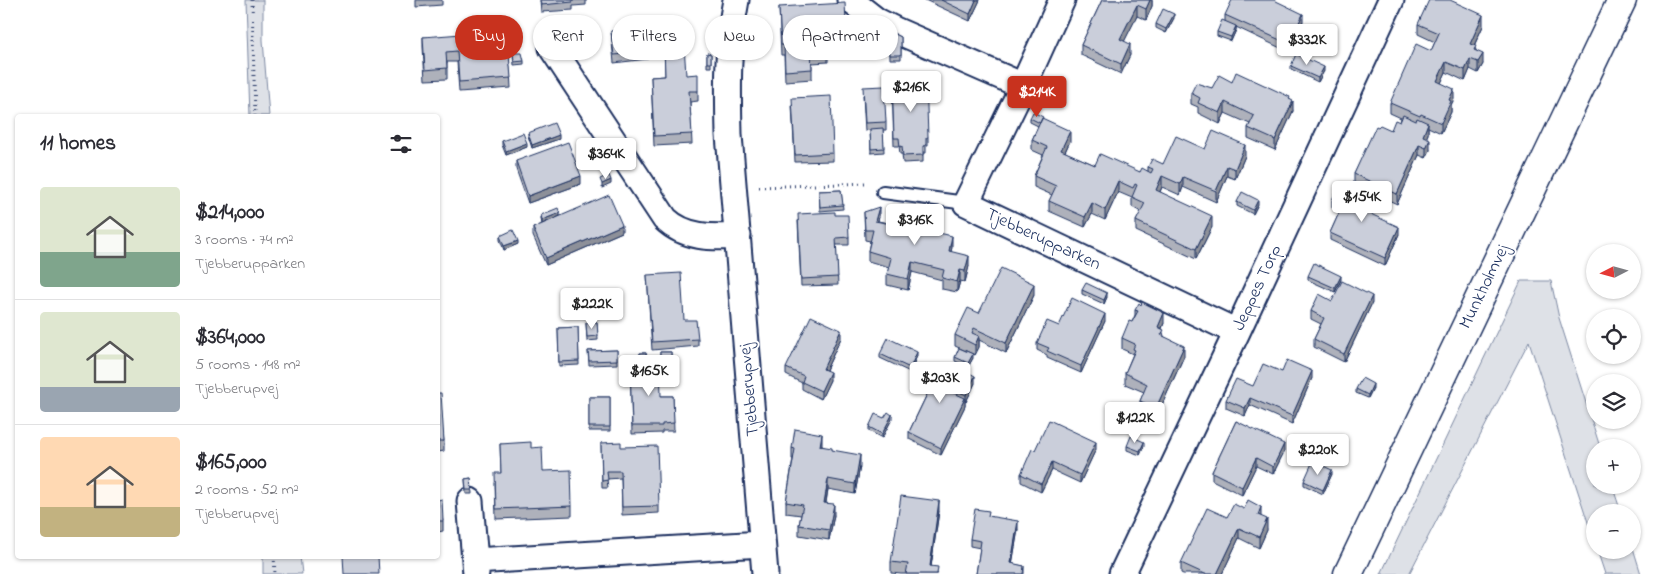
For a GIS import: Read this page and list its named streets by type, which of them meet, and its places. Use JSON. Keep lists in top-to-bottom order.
{
  "streets": {
    "street": [
      "Tjebberupparken",
      "Munkholmvej",
      "Jeppes Torp",
      "Tjebberupvej"
    ]
  },
  "crossings": [
    ["Tjebberupparken", "Jeppes Torp"]
  ],
  "north": "left",
  "page": {
    "chip": [
      "Buy",
      "Rent",
      "Filters",
      "New",
      "Apartment"
    ],
    "price": [
      "$332K",
      "$216K",
      "$214K",
      "$364K",
      "$154K",
      "$316K",
      "$222K",
      "$165K",
      "$203K",
      "$122K",
      "$220K"
    ],
    "heading": "11 homes",
    "list": [
      {
        "name": "$214,000",
        "note": "3 rooms · 74 m² · Tjebberupparken"
      },
      {
        "name": "$364,000",
        "note": "5 rooms · 148 m² · Tjebberupvej"
      },
      {
        "name": "$165,000",
        "note": "2 rooms · 52 m² · Tjebberupvej"
      }
    ],
    "map_buttons": ["+", "−"]
  }
}
